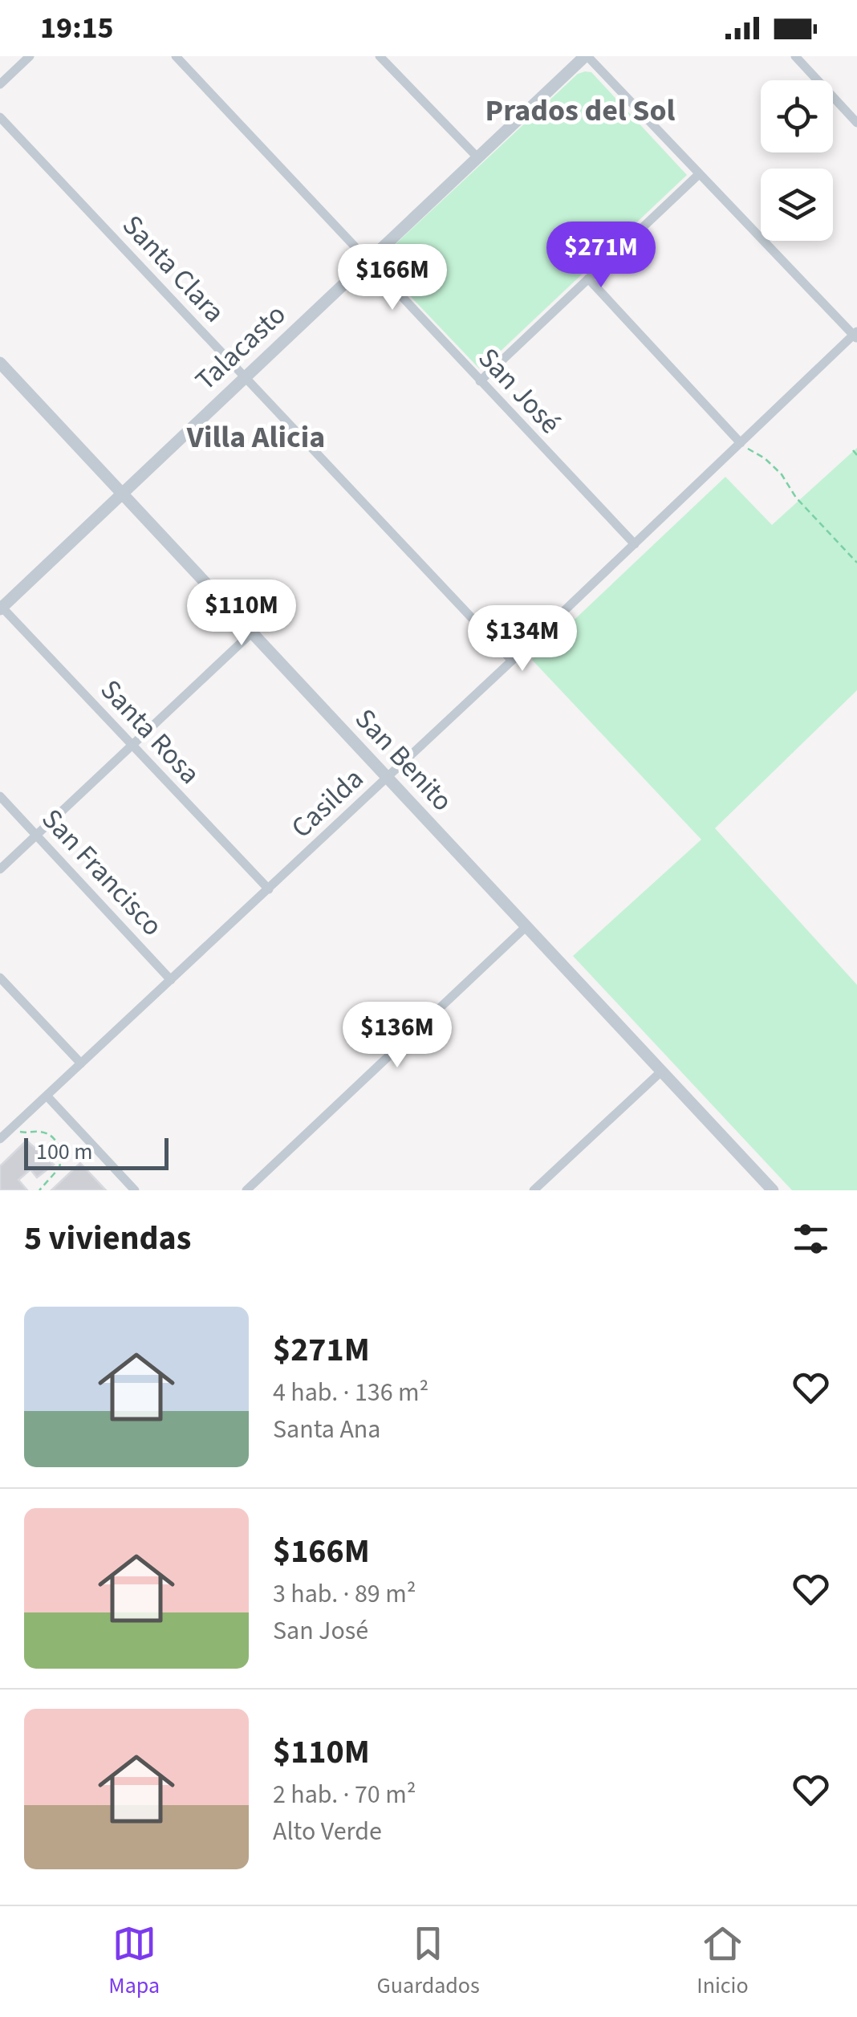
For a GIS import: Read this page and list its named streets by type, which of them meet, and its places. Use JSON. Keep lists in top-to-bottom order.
{
  "streets": {
    "street": [
      "Santa Clara",
      "Talacasto",
      "San José",
      "Santa Rosa",
      "San Benito",
      "Casilda",
      "San Francisco"
    ]
  },
  "crossings": [
    ["Santa Clara", "Talacasto"],
    ["Santa Clara", "Casilda"],
    ["Talacasto", "San José"],
    ["Talacasto", "Santa Rosa"],
    ["Talacasto", "San Benito"],
    ["San José", "Casilda"],
    ["Santa Rosa", "Casilda"],
    ["San Benito", "Casilda"],
    ["Casilda", "San Francisco"]
  ],
  "districts": ["Prados del Sol", "Villa Alicia"],
  "scale_bar": "100 m",
  "page": {
    "status": "19:15",
    "price": [
      "$271M",
      "$166M",
      "$110M",
      "$134M",
      "$136M"
    ],
    "scale": "100 m",
    "heading": "5 viviendas",
    "list": [
      {
        "name": "$271M",
        "note": "4 hab. · 136 m² · Santa Ana"
      },
      {
        "name": "$166M",
        "note": "3 hab. · 89 m² · San José"
      },
      {
        "name": "$110M",
        "note": "2 hab. · 70 m² · Alto Verde"
      }
    ],
    "tabs": ["Mapa", "Guardados", "Inicio"]
  }
}
